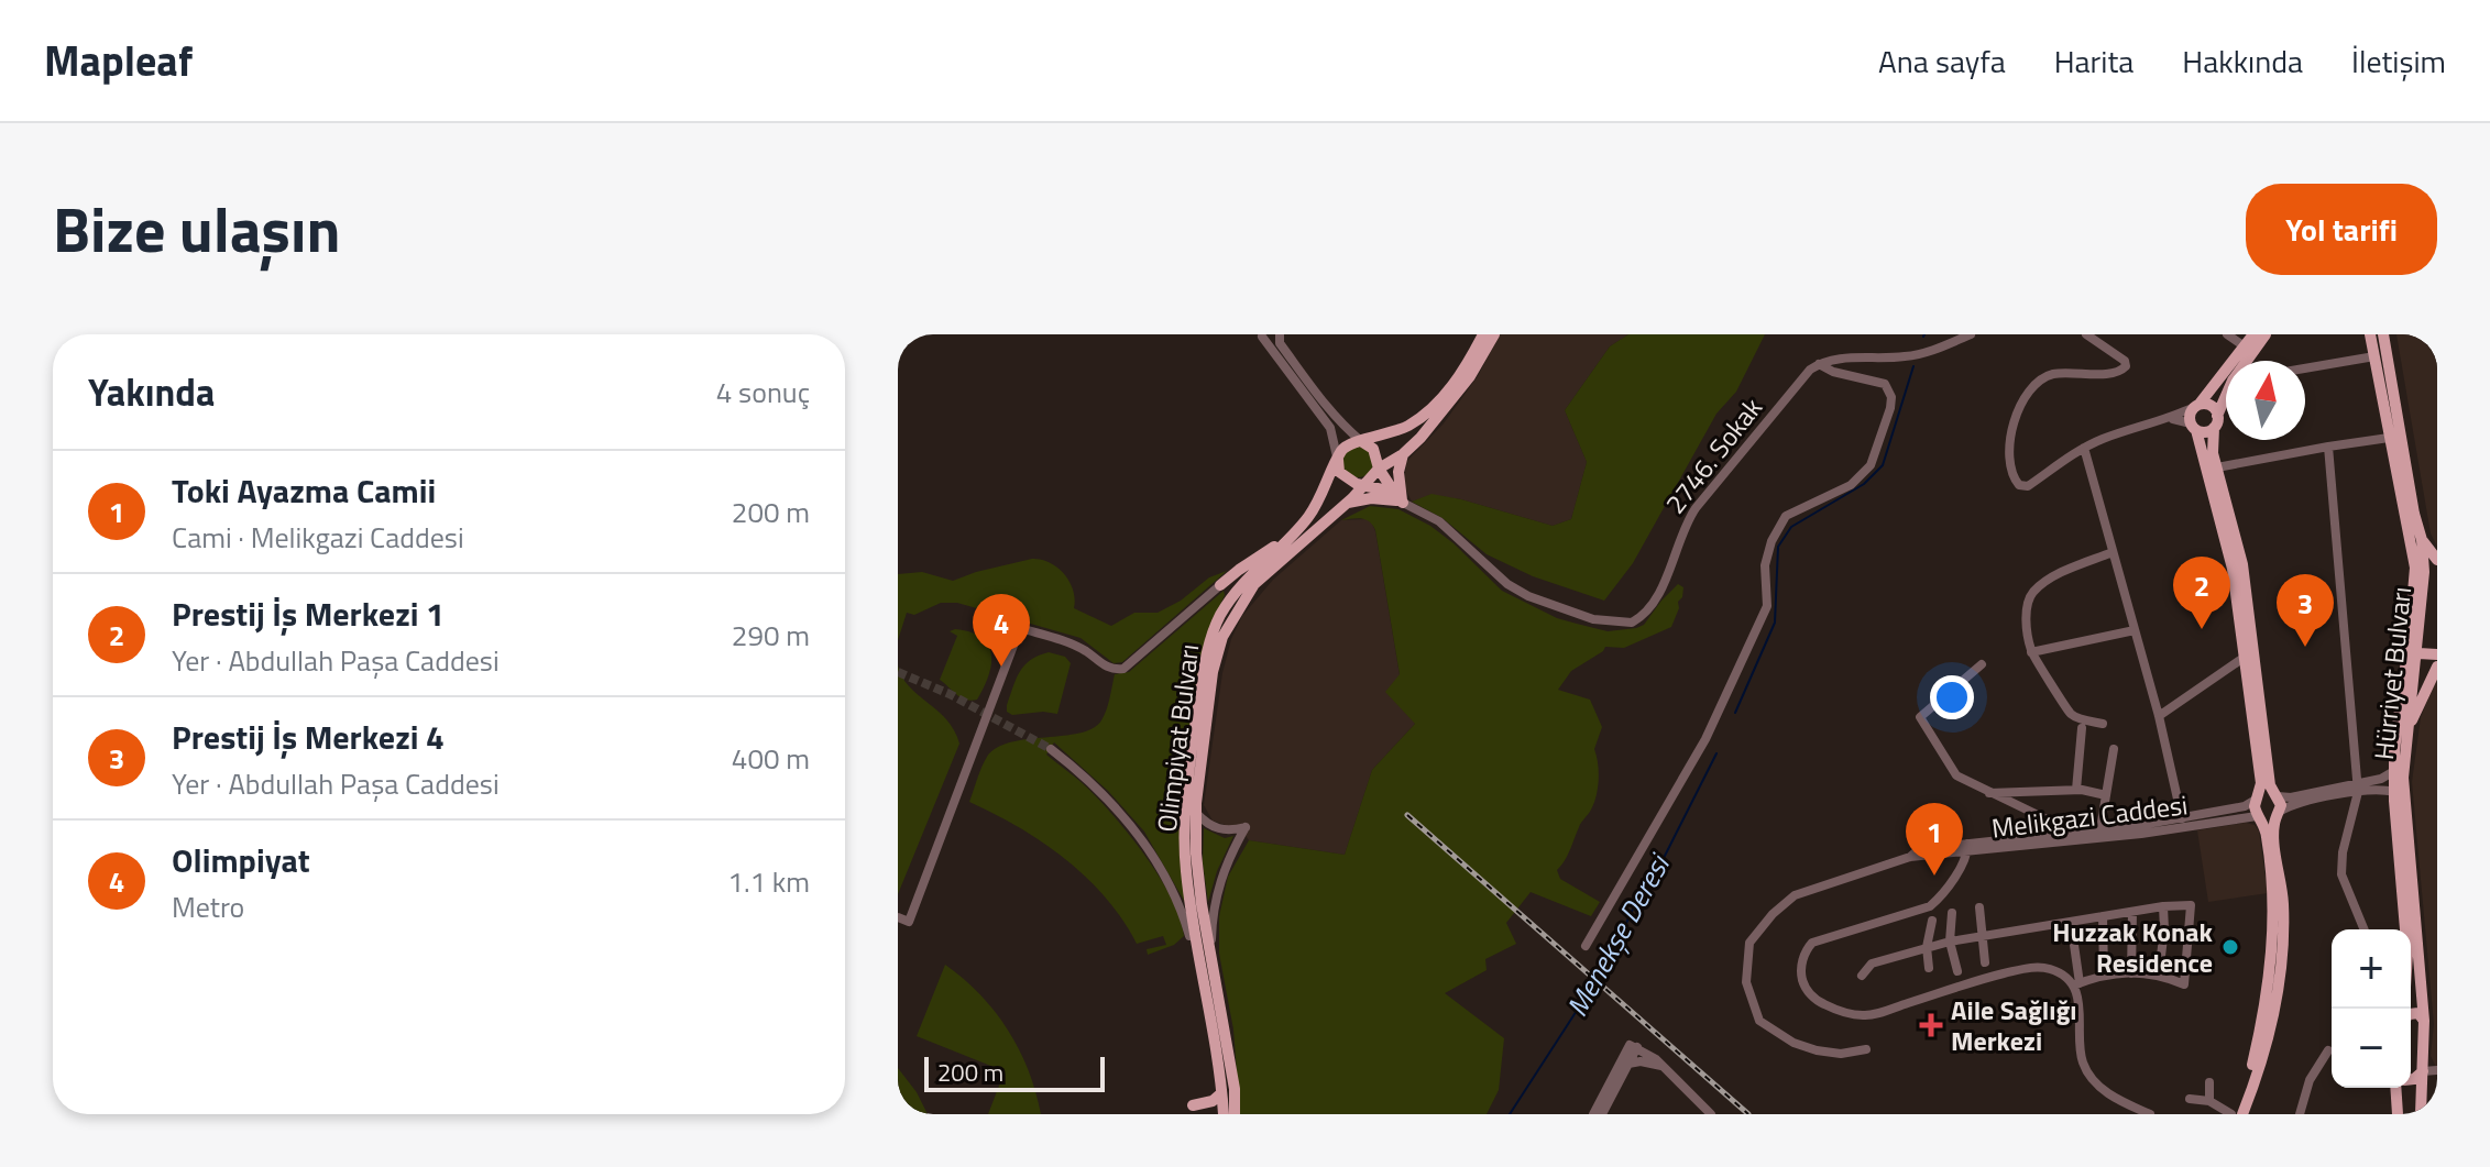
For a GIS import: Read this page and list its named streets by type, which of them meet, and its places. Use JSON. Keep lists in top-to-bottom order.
{
  "streets": {
    "main road": ["Hürriyet Bulvarı", "Olimpiyat Bulvarı"],
    "street": ["2746. Sokak", "Melikgazi Caddesi"]
  },
  "water": ["Menekşe Deresi"],
  "places": {
    "other": ["Huzzak Konak Residence"],
    "health": ["Aile Sağlığı Merkezi"]
  },
  "scale_bar": "200 m",
  "north": "top",
  "page": {
    "header": "Mapleaf",
    "nav": [
      "Ana sayfa",
      "Harita",
      "Hakkında",
      "İletişim"
    ],
    "title": "Bize ulaşın",
    "buttons": "Yol tarifi",
    "heading": ["Yakında", "4 sonuç"],
    "list": [
      {
        "mark": "1",
        "name": "Toki Ayazma Camii",
        "note": "Cami · Melikgazi Caddesi",
        "value": "200 m"
      },
      {
        "mark": "2",
        "name": "Prestij İş Merkezi 1",
        "note": "Yer · Abdullah Paşa Caddesi",
        "value": "290 m"
      },
      {
        "mark": "3",
        "name": "Prestij İş Merkezi 4",
        "note": "Yer · Abdullah Paşa Caddesi",
        "value": "400 m"
      },
      {
        "mark": "4",
        "name": "Olimpiyat",
        "note": "Metro",
        "value": "1.1 km"
      }
    ],
    "pins": [
      "2",
      "3",
      "4",
      "1"
    ],
    "map_buttons": ["+", "−"],
    "scale": "200 m"
  }
}
